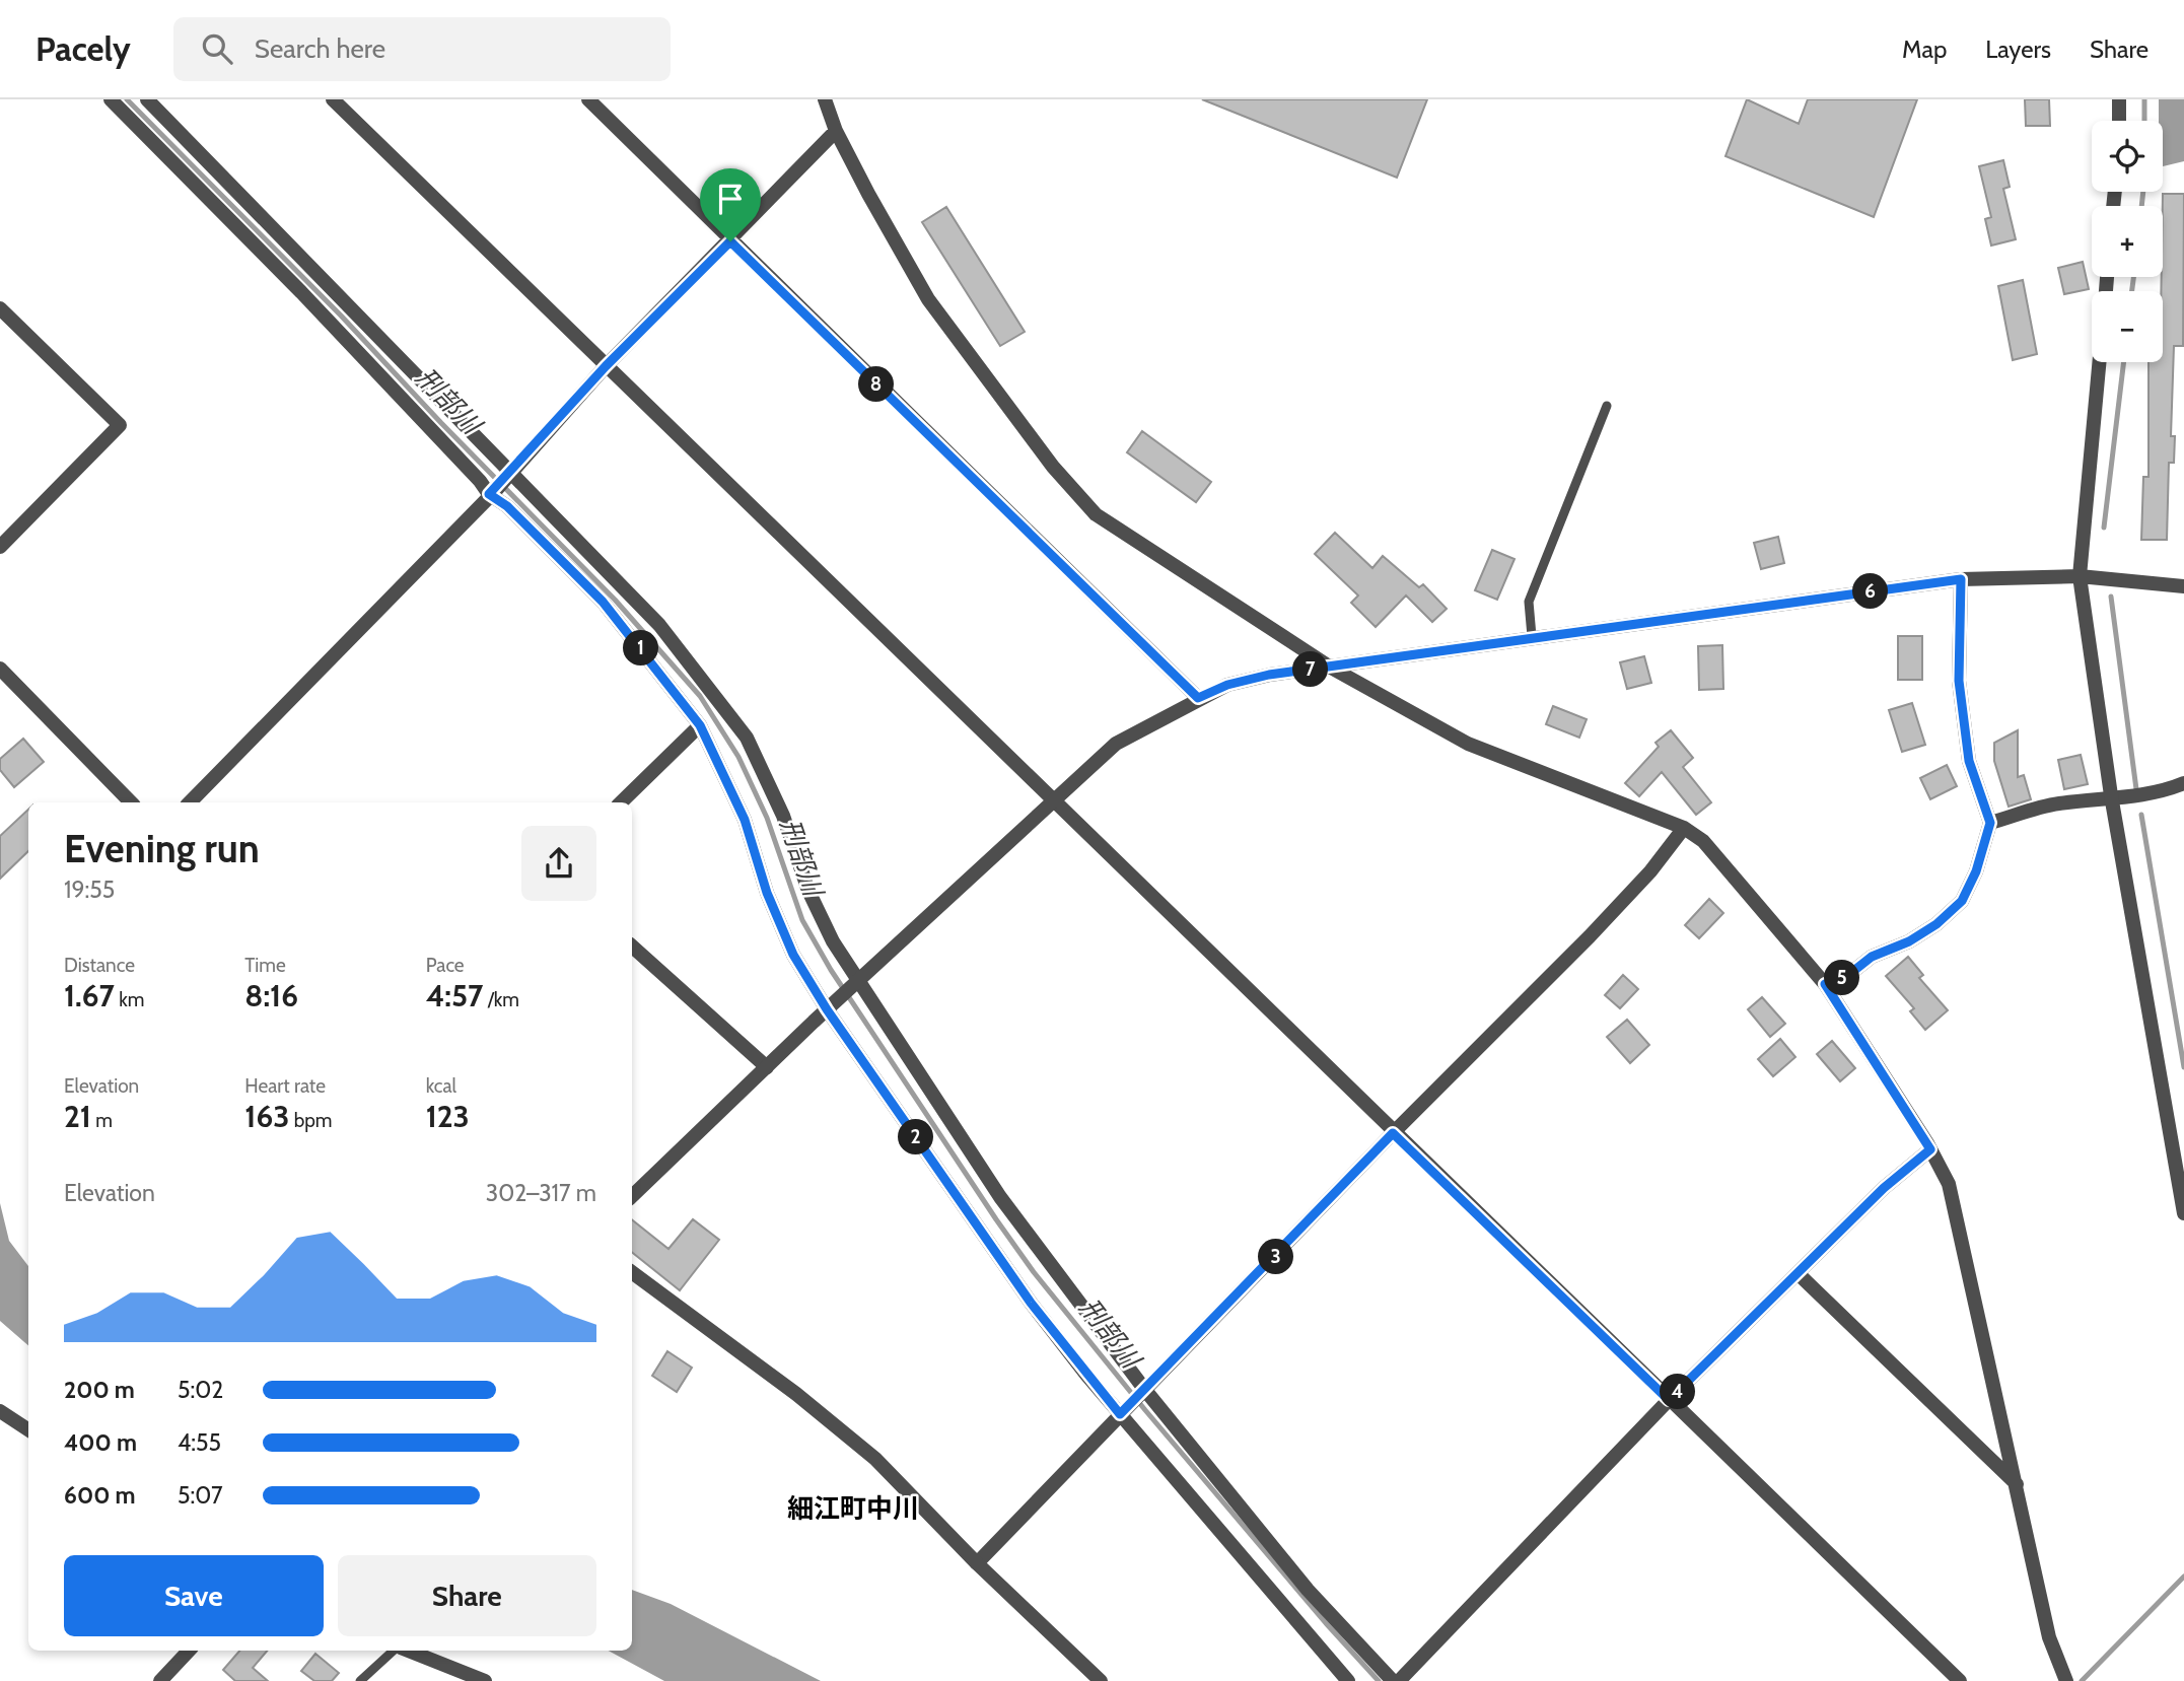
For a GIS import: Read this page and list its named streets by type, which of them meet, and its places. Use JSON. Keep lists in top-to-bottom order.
{
  "districts": ["細江町中川"],
  "water": ["刑部川"],
  "page": {
    "header": "Pacely",
    "search": "Search here",
    "nav": ["Map", "Layers", "Share"],
    "map_buttons": ["+", "−"],
    "pins": [
      "8",
      "6",
      "1",
      "7",
      "5",
      "2",
      "3",
      "4"
    ],
    "heading": ["Evening run", "19:55"],
    "stats": [
      ["Distance", "1.67 km"],
      ["Time", "8:16"],
      ["Pace", "4:57 /km"],
      ["Elevation", "21 m"],
      ["Heart rate", "163 bpm"],
      ["kcal", "123"]
    ],
    "chart": ["Elevation", "302–317 m"],
    "list": [
      {
        "name": "200 m",
        "note": "5:02"
      },
      {
        "name": "400 m",
        "note": "4:55"
      },
      {
        "name": "600 m",
        "note": "5:07"
      }
    ],
    "buttons": ["Save", "Share"]
  }
}
